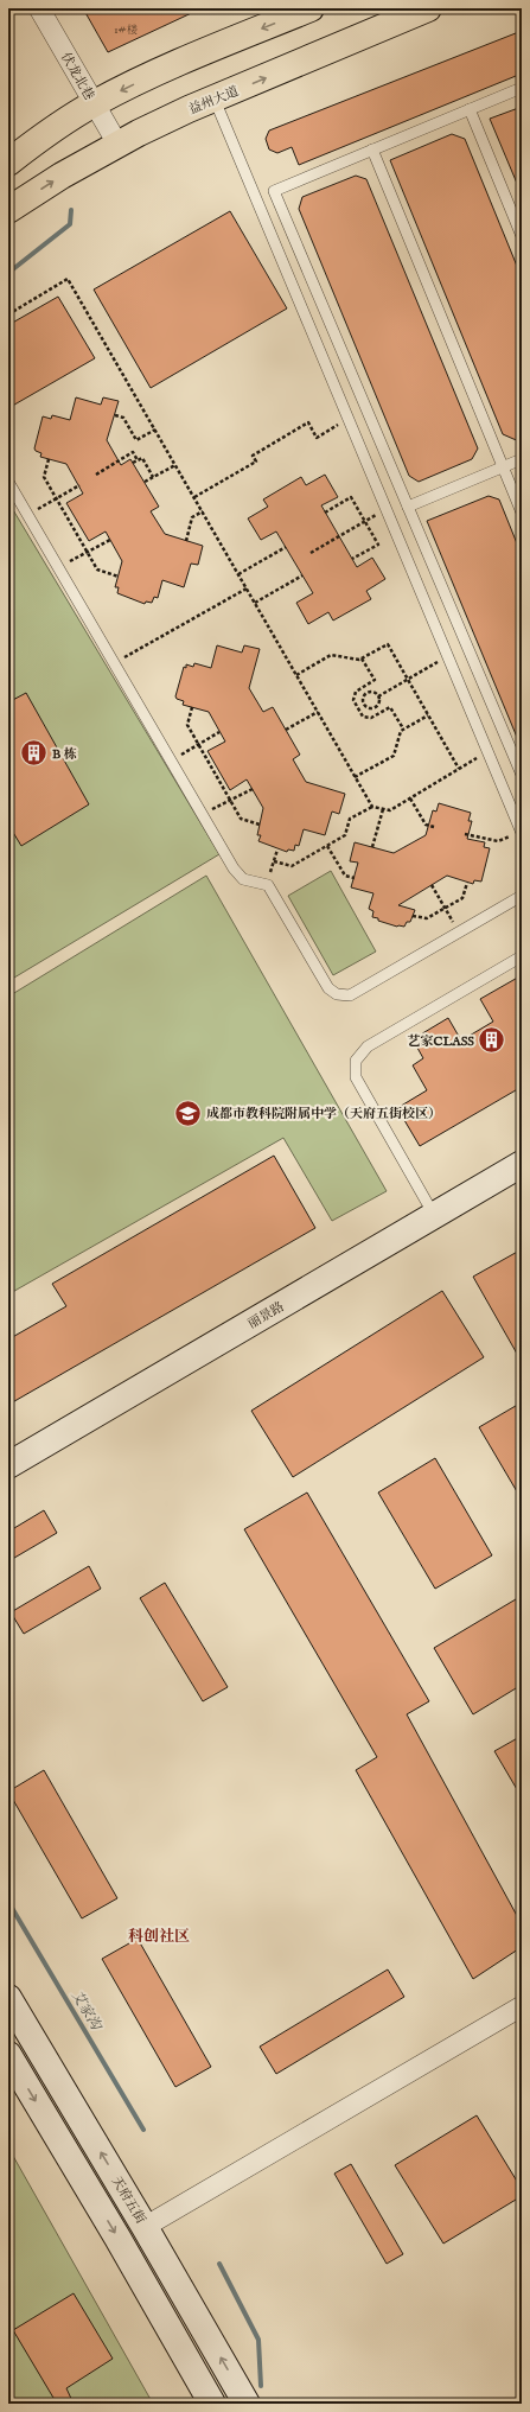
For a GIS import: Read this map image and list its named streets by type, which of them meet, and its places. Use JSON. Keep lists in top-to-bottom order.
{
  "streets": {
    "main road": ["益州大道"],
    "street": ["伏龙北巷", "丽景路", "天府五街"]
  },
  "crossings": [
    ["伏龙北巷", "益州大道"]
  ],
  "districts": ["科创社区"],
  "water": ["艾家沟"],
  "places": {
    "building": ["B 栋", "艺家CLASS"],
    "school or university": ["成都市教科院附属中学（天府五街校区）"]
  },
  "house_numbers": ["1#楼"]
}
